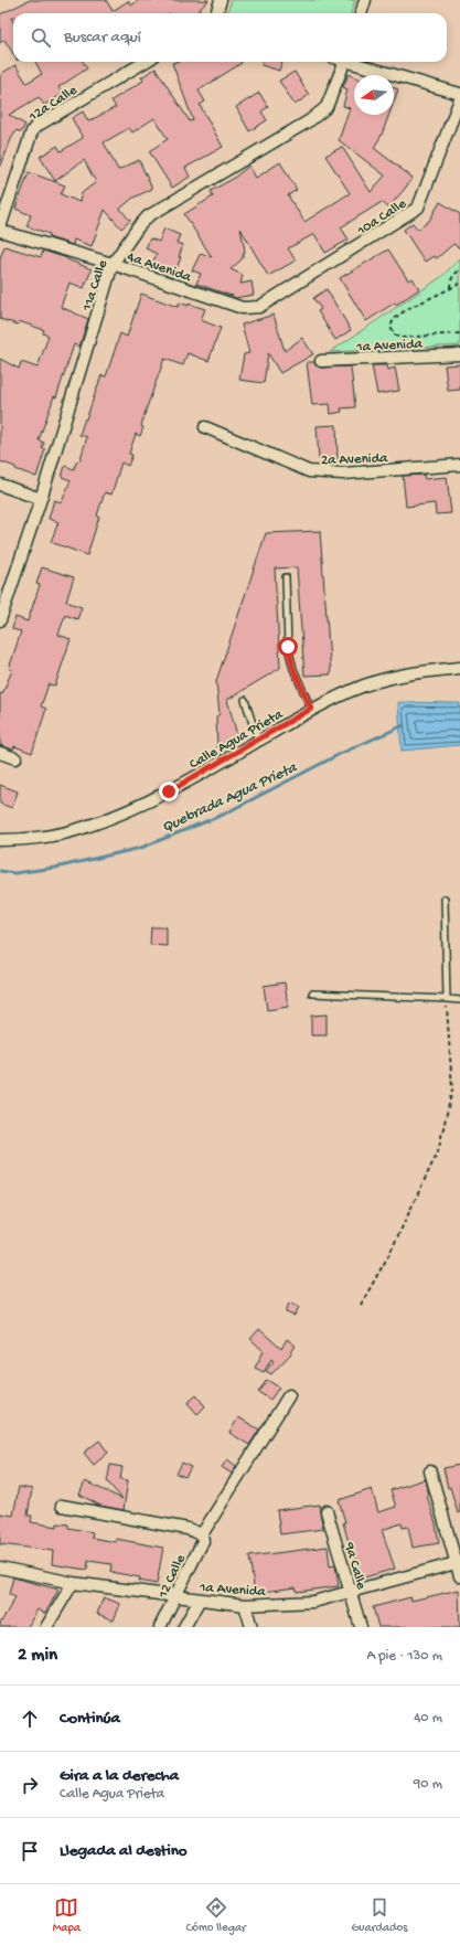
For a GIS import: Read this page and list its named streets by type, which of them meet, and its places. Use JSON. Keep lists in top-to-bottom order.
{
  "streets": {
    "street": [
      "12a Calle",
      "10a Calle",
      "4a Avenida",
      "11a Calle",
      "1a Avenida",
      "2a Avenida",
      "Calle Agua Prieta",
      "9a Calle",
      "12 Calle"
    ]
  },
  "crossings": [
    ["12a Calle", "4a Avenida"],
    ["10a Calle", "4a Avenida"],
    ["4a Avenida", "11a Calle"],
    ["1a Avenida", "9a Calle"],
    ["1a Avenida", "12 Calle"]
  ],
  "water": ["Quebrada Agua Prieta"],
  "north": "left",
  "page": {
    "search": "Buscar aquí",
    "heading": ["2 min", "A pie · 130 m"],
    "list": [
      ["Continúa", "40 m"],
      ["Gira a la derecha", "Calle Agua Prieta", "90 m"],
      "Llegada al destino"
    ],
    "nav": ["Mapa", "Cómo llegar", "Guardados"]
  }
}
